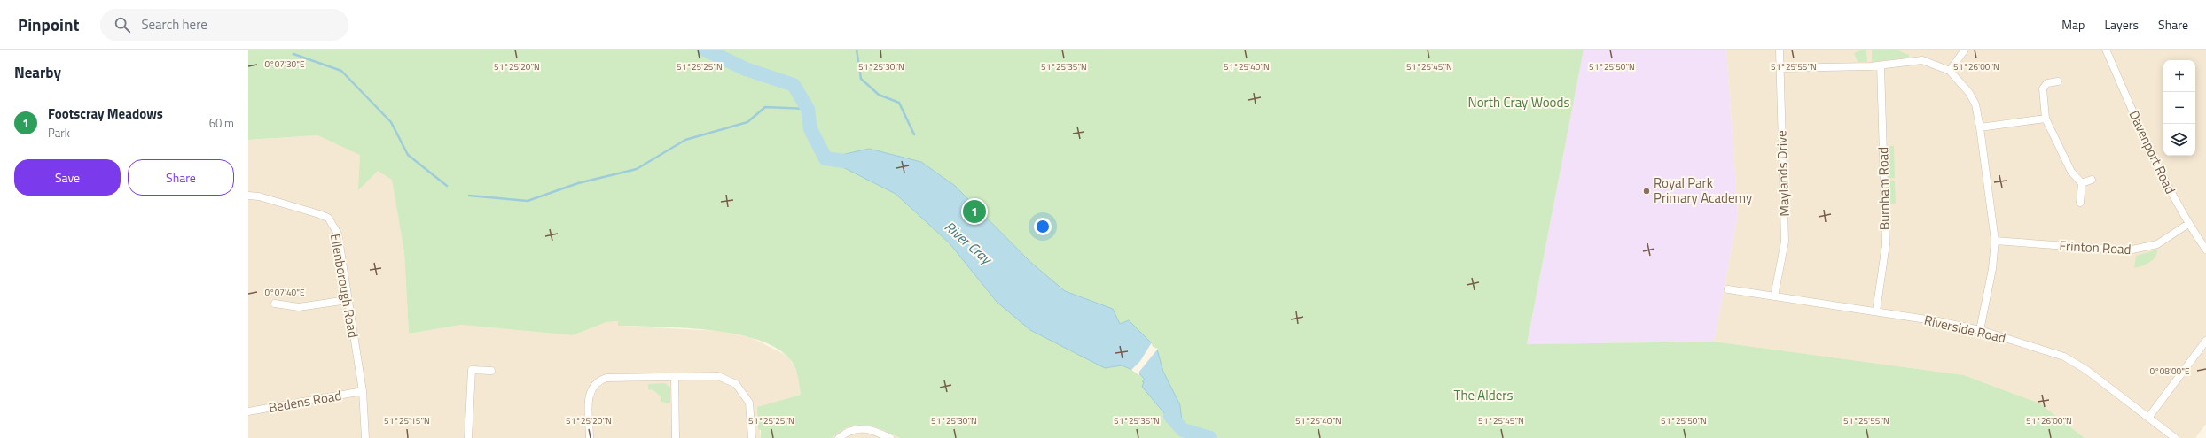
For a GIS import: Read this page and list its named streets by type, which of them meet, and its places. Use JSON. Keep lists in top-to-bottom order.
{
  "streets": {
    "street": [
      "Davenport Road",
      "Maylands Drive",
      "Burnham Road",
      "Frinton Road",
      "Ellenborough Road",
      "Riverside Road",
      "Bedens Road"
    ]
  },
  "crossings": [
    ["Davenport Road", "Frinton Road"],
    ["Maylands Drive", "Riverside Road"],
    ["Burnham Road", "Riverside Road"],
    ["Ellenborough Road", "Bedens Road"]
  ],
  "water": ["River Cray"],
  "parks": ["North Cray Woods", "The Alders"],
  "places": ["Royal Park Primary Academy"],
  "page": {
    "header": "Pinpoint",
    "search": "Search here",
    "nav": ["Map", "Layers", "Share"],
    "heading": "Nearby",
    "map_buttons": ["+", "−"],
    "list": [
      {
        "mark": "1",
        "name": "Footscray Meadows",
        "note": "Park",
        "value": "60 m"
      }
    ],
    "buttons": ["Save", "Share"],
    "pins": "1"
  },
  "coordinates": [
    "0°07'30\"E",
    "51°25'20\"N",
    "51°25'25\"N",
    "51°25'30\"N",
    "51°25'35\"N",
    "51°25'40\"N",
    "51°25'45\"N",
    "51°25'50\"N",
    "51°25'55\"N",
    "51°26'00\"N",
    "0°07'40\"E",
    "0°08'00\"E",
    "51°25'15\"N"
  ]
}
